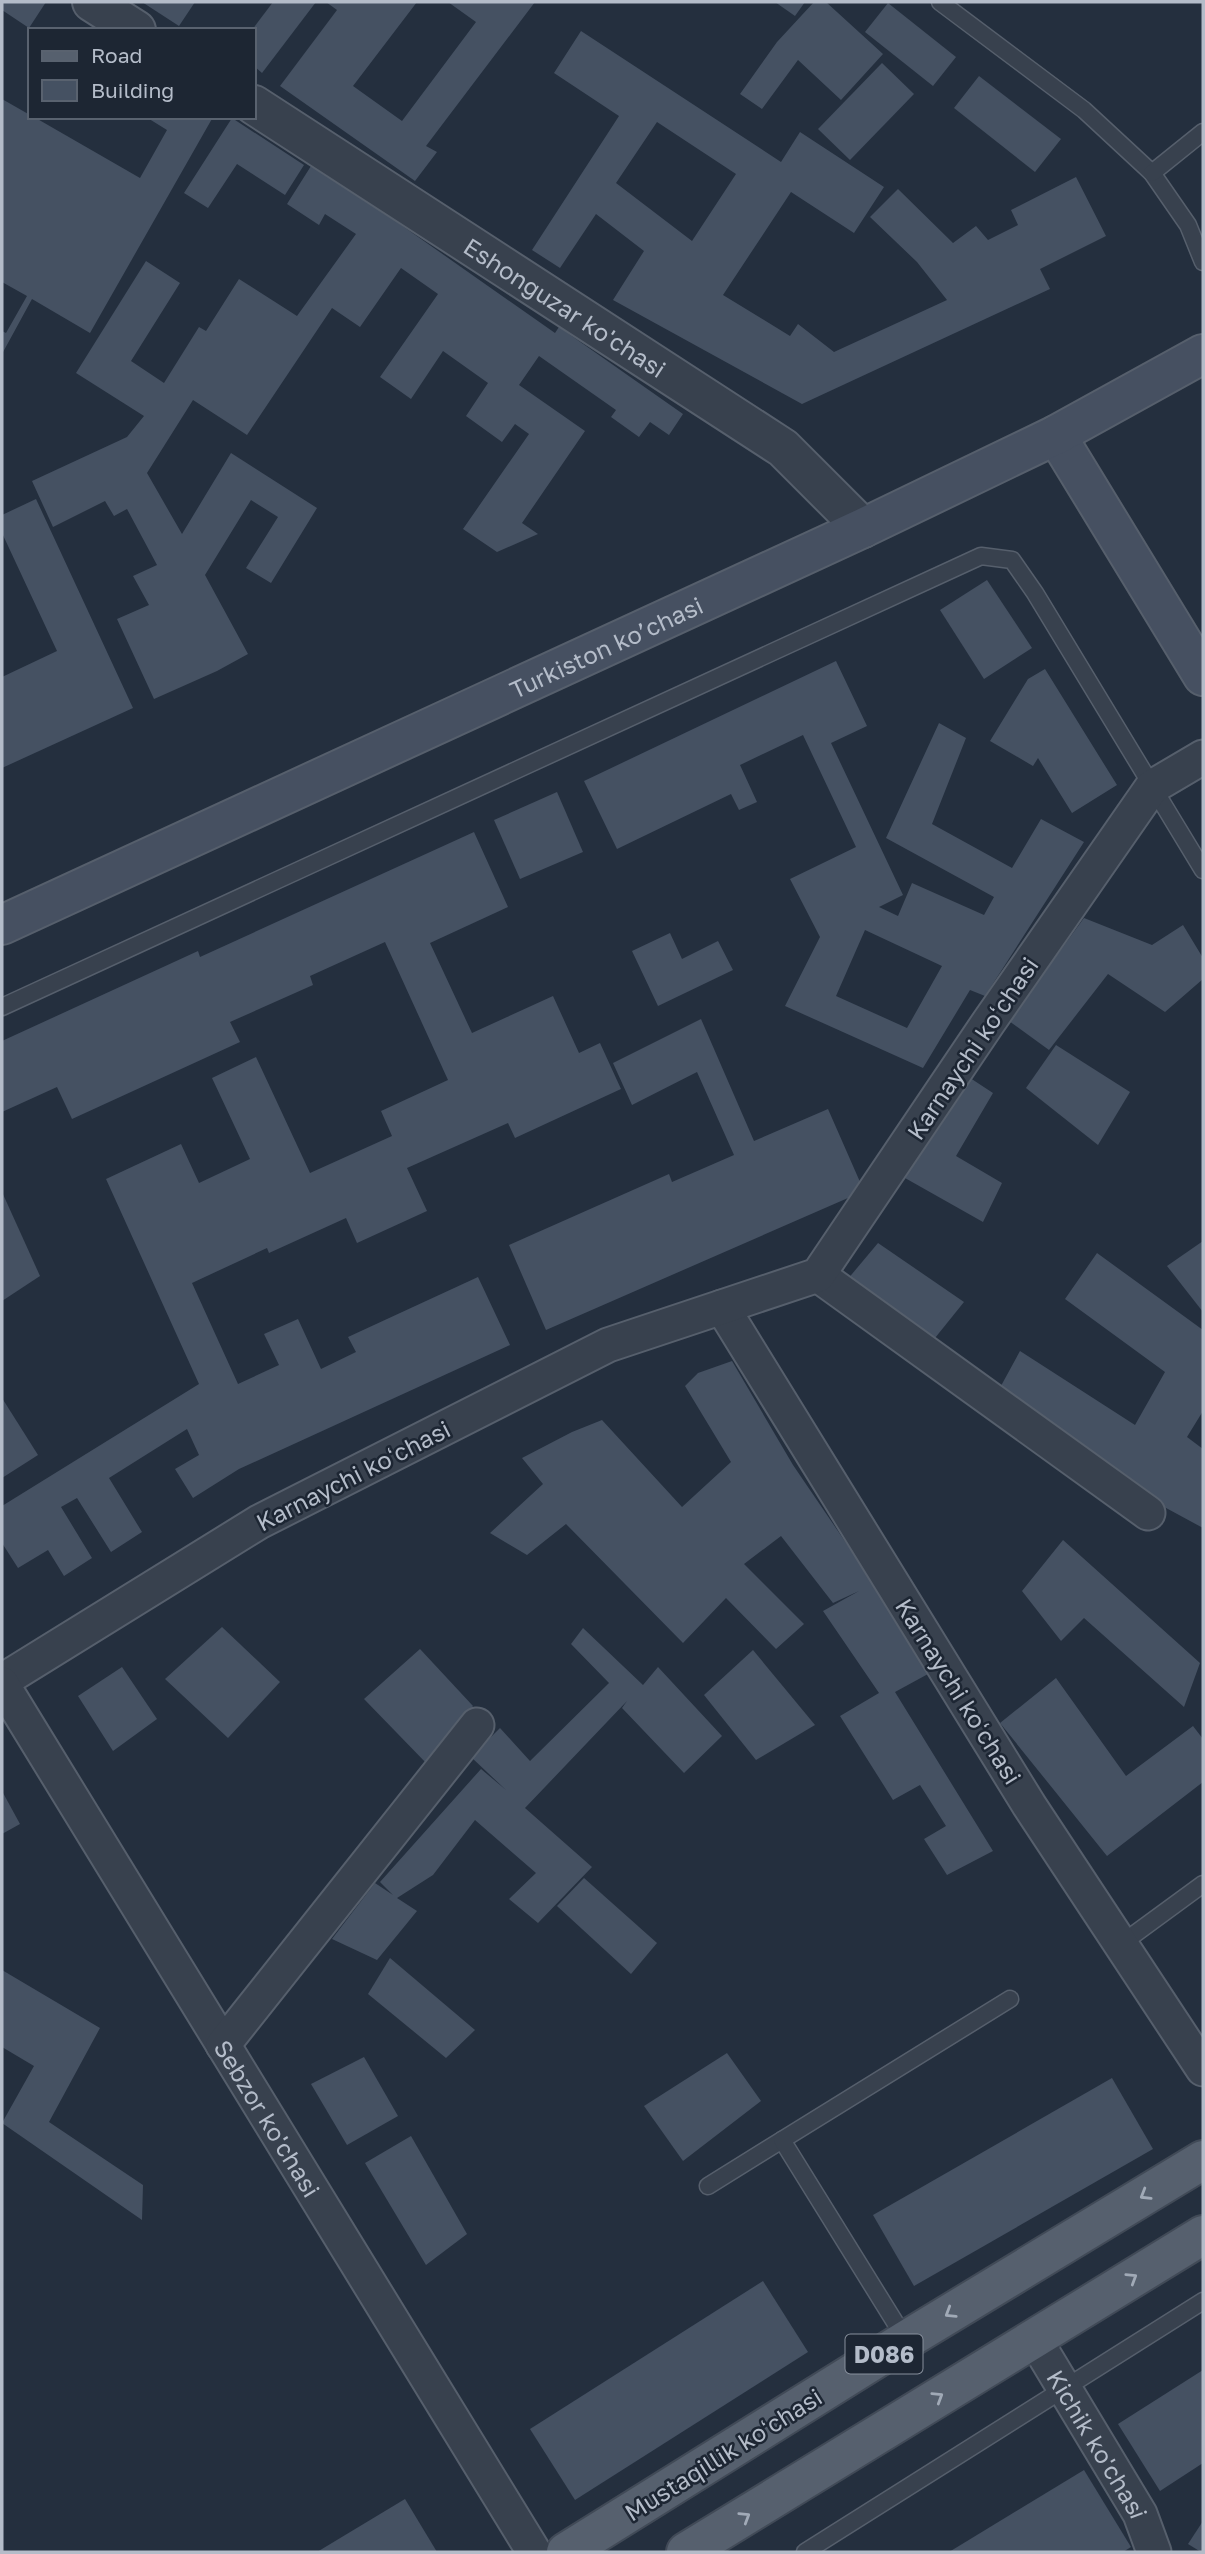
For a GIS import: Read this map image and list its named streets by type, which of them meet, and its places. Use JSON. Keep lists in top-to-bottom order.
{
  "streets": {
    "main road": ["Turkiston ko’chasi", "D086", "Mustaqillik koʻchasi"],
    "street": [
      "Eshonguzar ko'chasi",
      "Karnaychi koʻchasi",
      "Sebzor ko'chasi",
      "Kichik ko'chasi"
    ]
  },
  "crossings": [
    ["Eshonguzar ko'chasi", "Turkiston ko’chasi"],
    ["Karnaychi koʻchasi", "Sebzor ko'chasi"],
    ["D086", "Kichik ko'chasi"]
  ],
  "legend": ["Road", "Building"]
}
